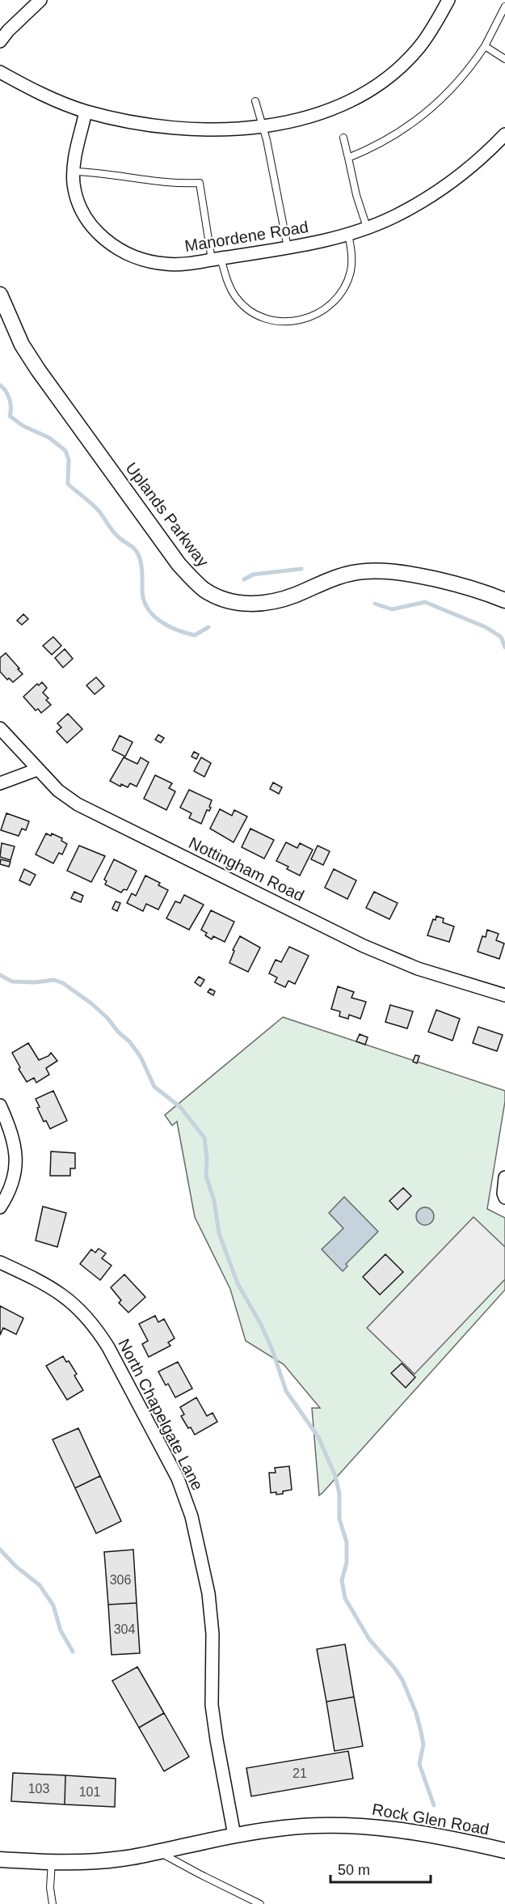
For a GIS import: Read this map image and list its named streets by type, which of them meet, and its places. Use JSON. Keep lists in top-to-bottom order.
{
  "streets": {
    "street": [
      "Manordene Road",
      "Uplands Parkway",
      "Nottingham Road",
      "North Chapelgate Lane",
      "Rock Glen Road"
    ]
  },
  "crossings": [
    ["North Chapelgate Lane", "Rock Glen Road"]
  ],
  "house_numbers": [
    "306",
    "304",
    "21",
    "103",
    "101"
  ],
  "scale_bar": "50 m"
}
